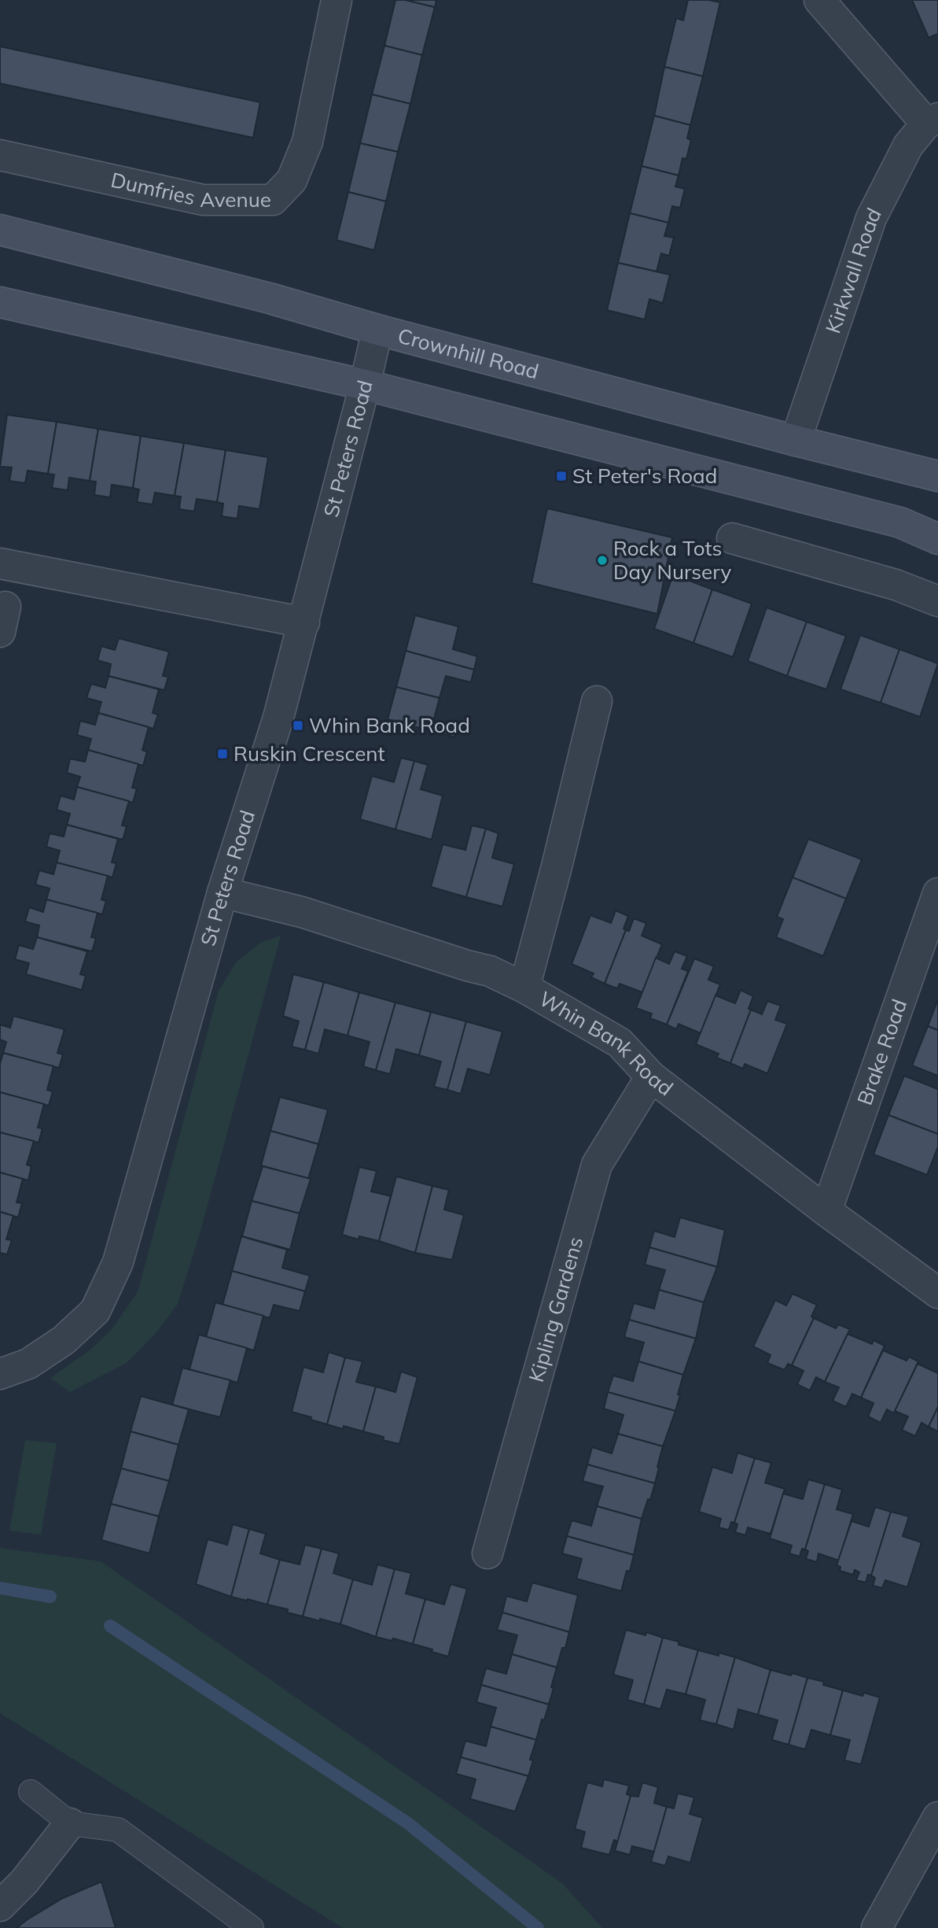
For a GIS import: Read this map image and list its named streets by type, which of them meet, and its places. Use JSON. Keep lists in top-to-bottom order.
{
  "streets": {
    "main road": ["Crownhill Road"],
    "street": [
      "Dumfries Avenue",
      "Kirkwall Road",
      "St Peters Road",
      "Whin Bank Road",
      "Brake Road",
      "Kipling Gardens"
    ]
  },
  "crossings": [
    ["Kirkwall Road", "Crownhill Road"],
    ["Crownhill Road", "St Peters Road"],
    ["St Peters Road", "Whin Bank Road"],
    ["Whin Bank Road", "Brake Road"],
    ["Whin Bank Road", "Kipling Gardens"]
  ],
  "places": {
    "transit": ["St Peter's Road", "Whin Bank Road", "Ruskin Crescent"],
    "other": ["Rock a Tots Day Nursery"]
  }
}
